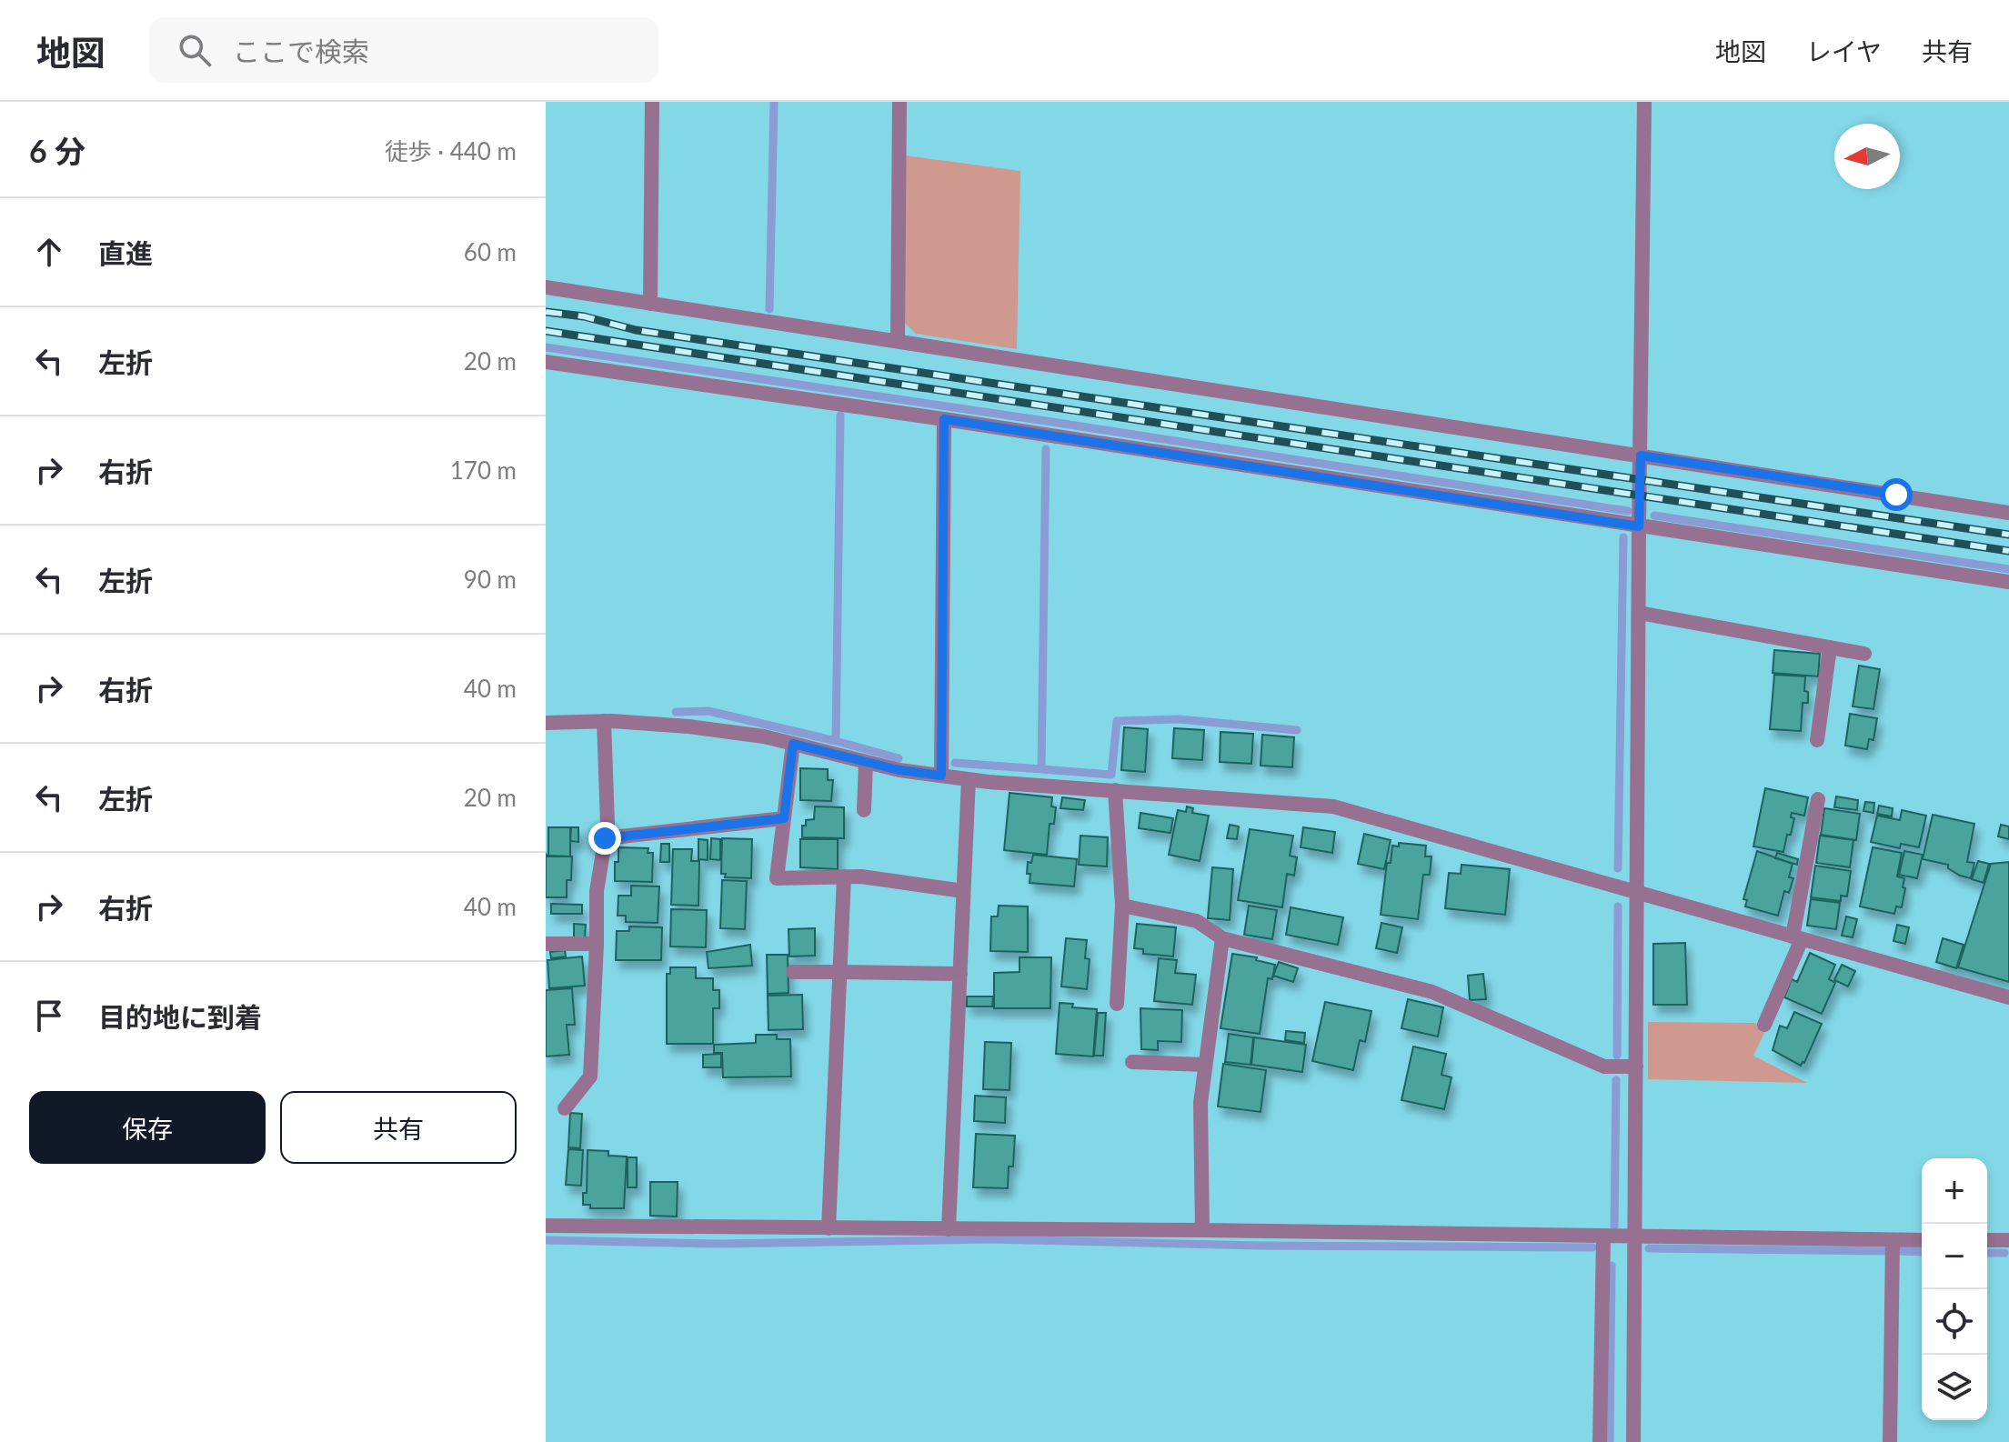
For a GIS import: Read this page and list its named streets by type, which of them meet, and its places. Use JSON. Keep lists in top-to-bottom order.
{
  "north": "left",
  "page": {
    "header": "地図",
    "search": "ここで検索",
    "nav": ["地図", "レイヤ", "共有"],
    "heading": ["6 分", "徒歩 · 440 m"],
    "list": [
      ["直進", "60 m"],
      ["左折", "20 m"],
      ["右折", "170 m"],
      ["左折", "90 m"],
      ["右折", "40 m"],
      ["左折", "20 m"],
      ["右折", "40 m"],
      "目的地に到着"
    ],
    "buttons": ["保存", "共有"],
    "map_buttons": ["+", "−"]
  }
}
